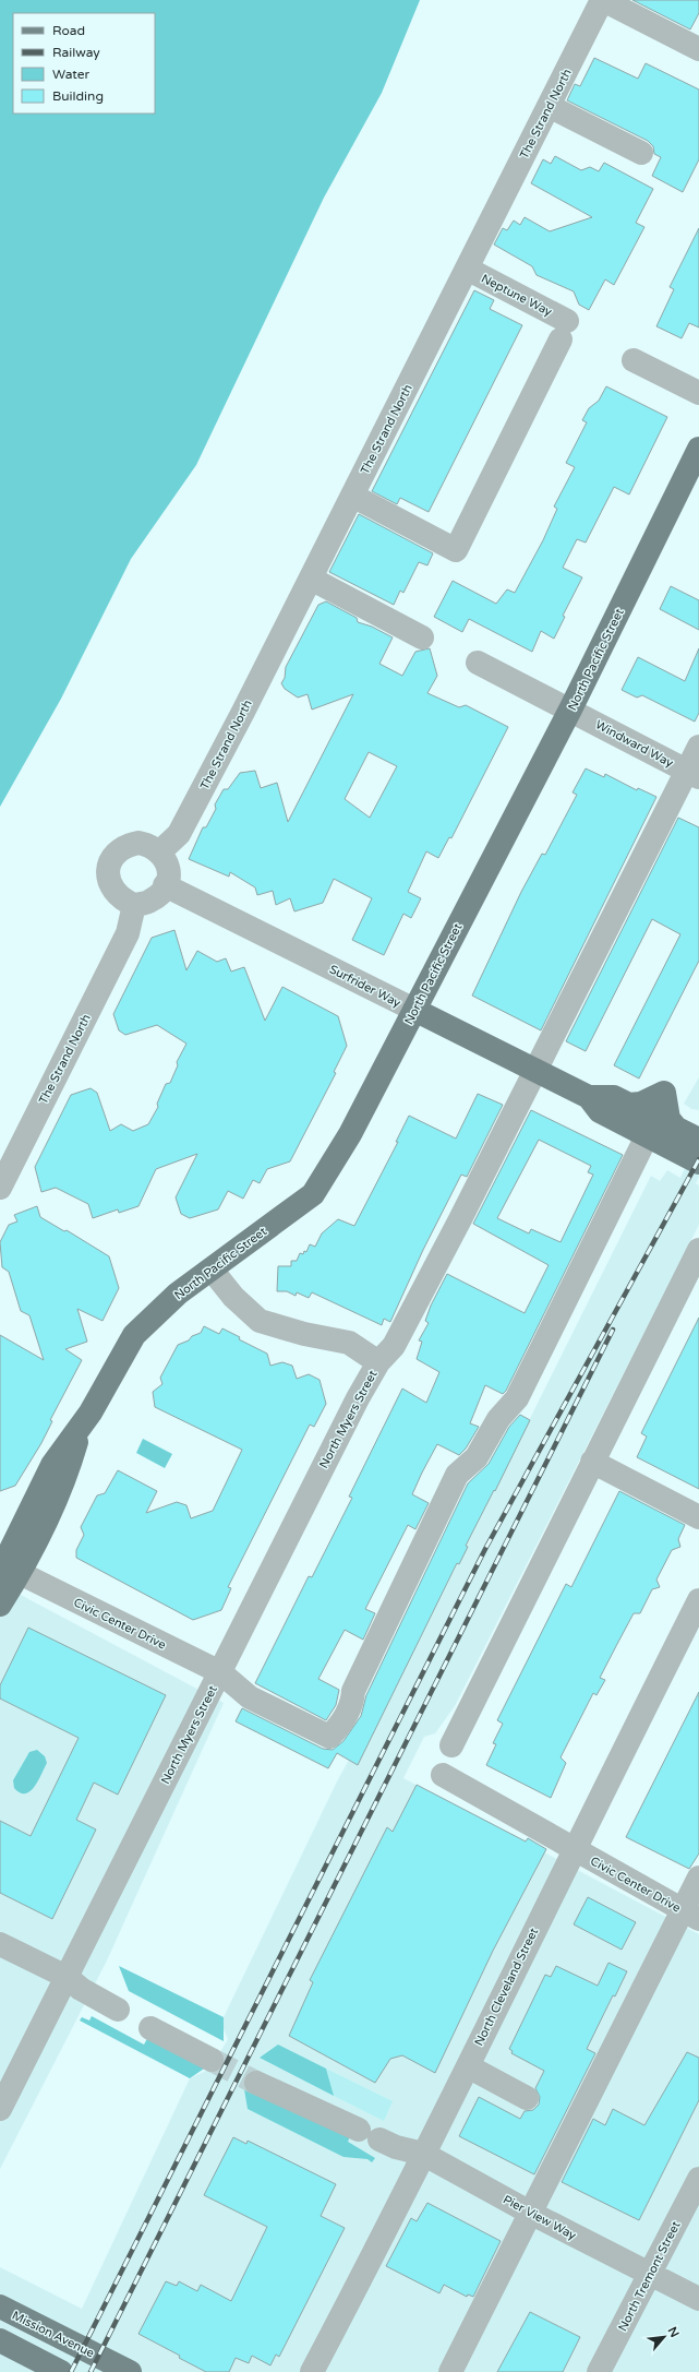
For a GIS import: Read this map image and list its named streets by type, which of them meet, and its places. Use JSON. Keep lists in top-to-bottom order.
{
  "streets": {
    "main road": ["North Pacific Street", "Surfrider Way", "Mission Avenue"],
    "street": [
      "The Strand North",
      "Neptune Way",
      "Windward Way",
      "North Myers Street",
      "Civic Center Drive",
      "North Cleveland Street",
      "Pier View Way",
      "North Tremont Street"
    ]
  },
  "crossings": [
    ["The Strand North", "Neptune Way"],
    ["The Strand North", "Surfrider Way"],
    ["North Pacific Street", "Windward Way"],
    ["North Pacific Street", "Surfrider Way"],
    ["North Pacific Street", "Civic Center Drive"],
    ["Windward Way", "North Myers Street"],
    ["Surfrider Way", "North Myers Street"],
    ["Surfrider Way", "Civic Center Drive"],
    ["North Myers Street", "Civic Center Drive"],
    ["Civic Center Drive", "North Cleveland Street"],
    ["North Cleveland Street", "Pier View Way"],
    ["Pier View Way", "North Tremont Street"]
  ],
  "legend": [
    "Road",
    "Railway",
    "Water",
    "Building"
  ],
  "north": "top right"
}
